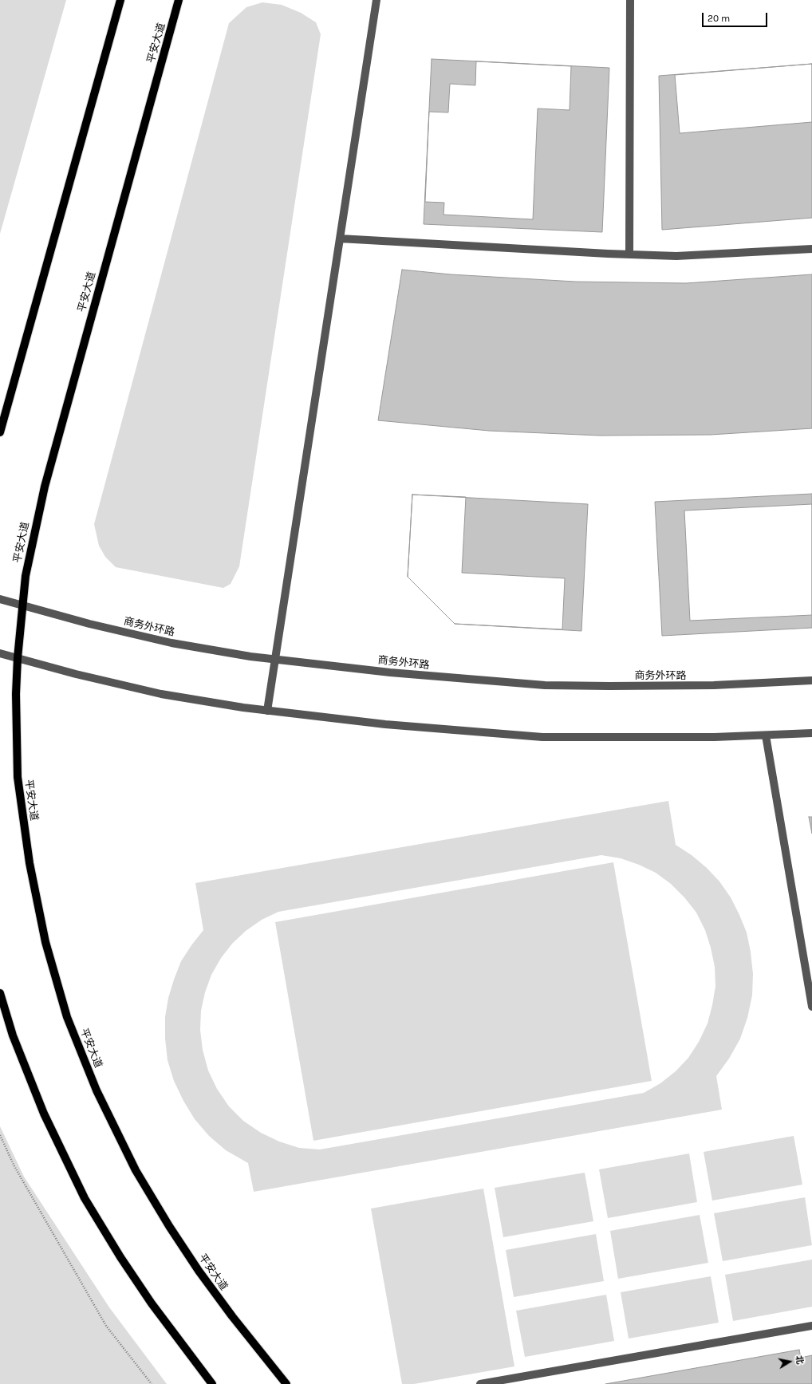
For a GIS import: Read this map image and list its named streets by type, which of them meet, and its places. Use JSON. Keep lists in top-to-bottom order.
{
  "streets": {
    "main road": ["平安大道"],
    "street": ["商务外环路"]
  },
  "crossings": [
    ["平安大道", "商务外环路"]
  ],
  "scale_bar": "20 m",
  "north": "right"
}
